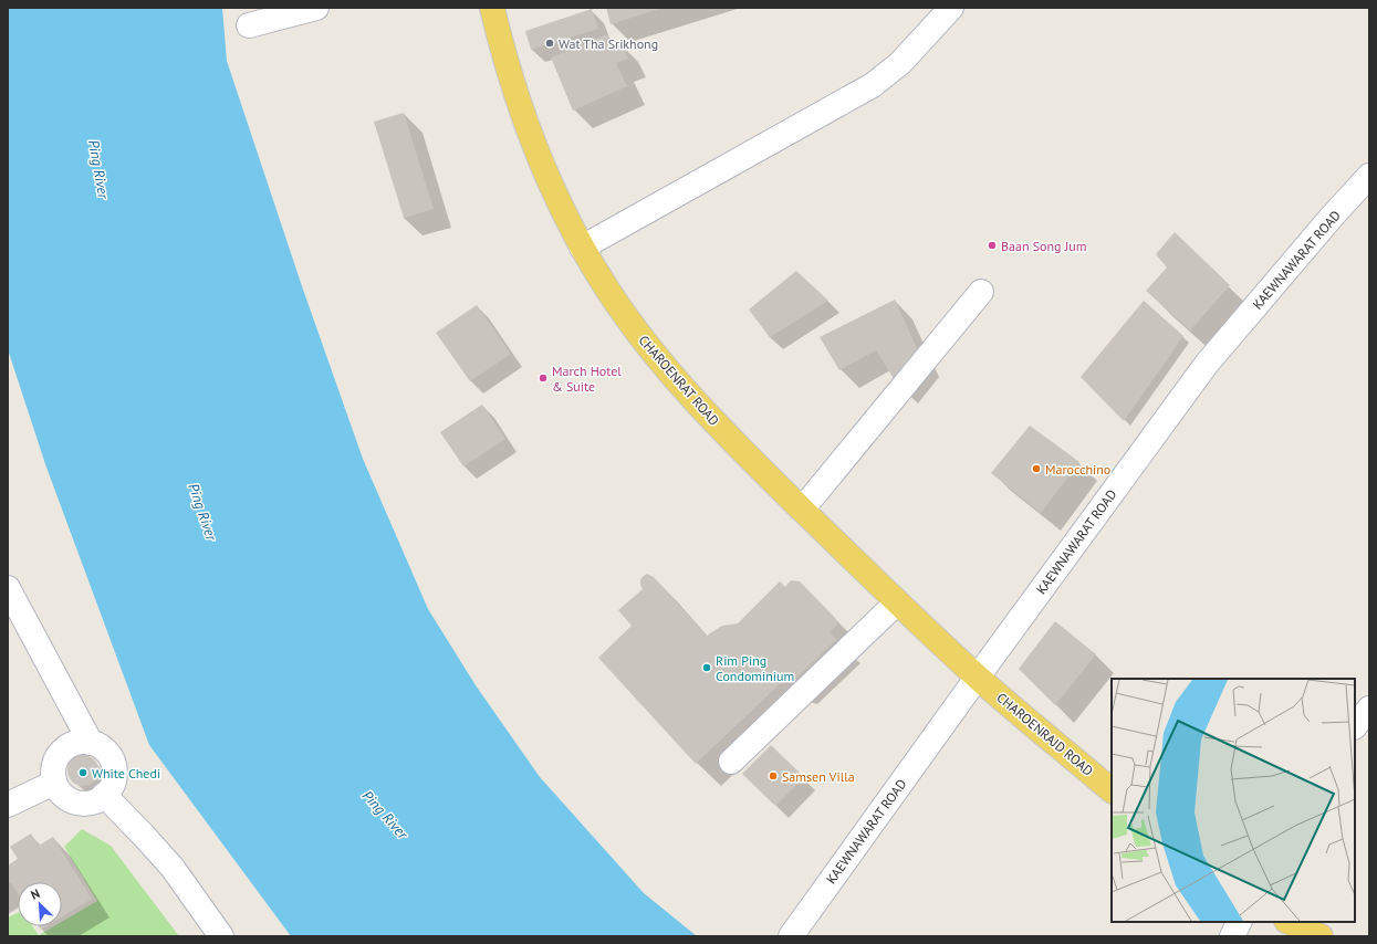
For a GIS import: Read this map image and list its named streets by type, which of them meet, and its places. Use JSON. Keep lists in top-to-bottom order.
{
  "streets": {
    "main road": ["CHAROENRAT ROAD", "CHAROENRAJD ROAD"],
    "street": ["KAEWNAWARAT ROAD"]
  },
  "crossings": [
    ["KAEWNAWARAT ROAD", "CHAROENRAT ROAD"],
    ["KAEWNAWARAT ROAD", "CHAROENRAJD ROAD"],
    ["CHAROENRAT ROAD", "CHAROENRAJD ROAD"]
  ],
  "water": ["Ping River"],
  "places": [
    "Wat Tha Srikhong",
    "Baan Song Jum",
    "March Hotel & Suite",
    "Marocchino",
    "Rim Ping Condominium",
    "White Chedi",
    "Samsen Villa"
  ],
  "north": "top left"
}
